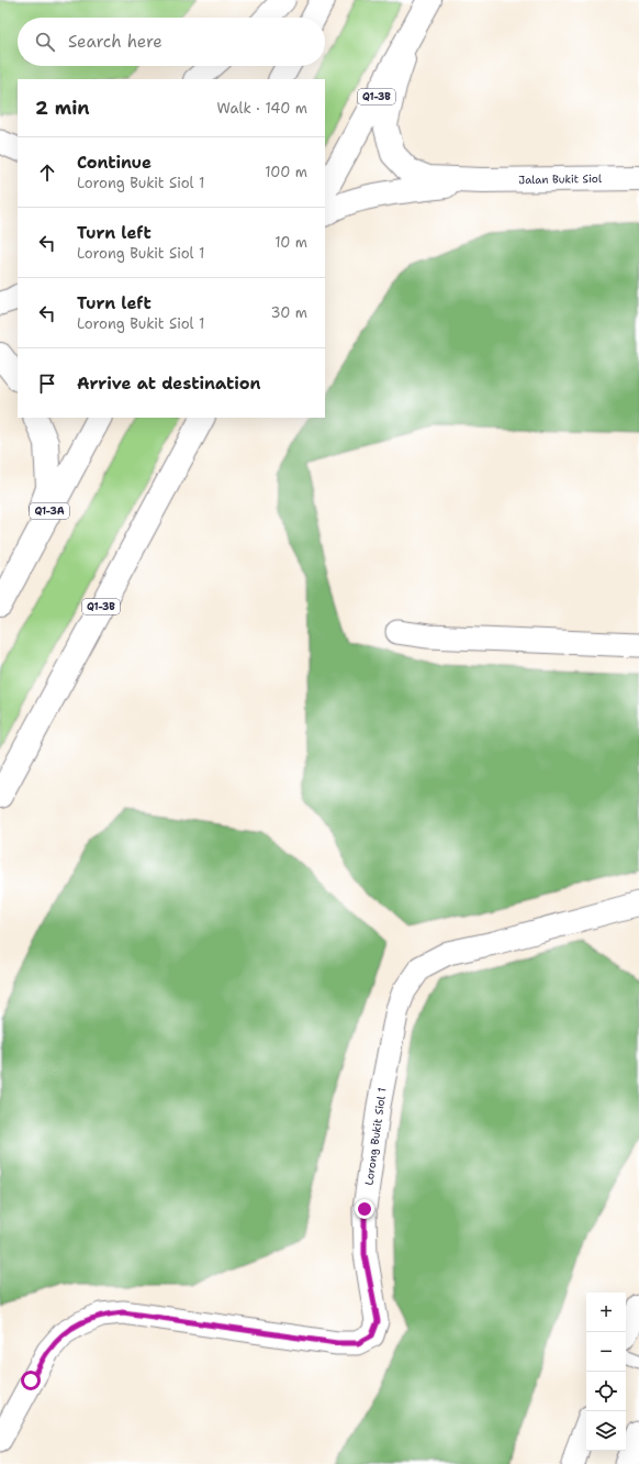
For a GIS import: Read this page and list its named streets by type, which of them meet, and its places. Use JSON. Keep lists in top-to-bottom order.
{
  "streets": {
    "main road": ["Q1-3B", "Jalan Bukit Siol", "Q1-3A"],
    "street": ["Lorong Bukit Siol 1"]
  },
  "page": {
    "search": "Search here",
    "heading": ["2 min", "Walk · 140 m"],
    "list": [
      ["Continue", "Lorong Bukit Siol 1", "100 m"],
      ["Turn left", "Lorong Bukit Siol 1", "10 m"],
      ["Turn left", "Lorong Bukit Siol 1", "30 m"],
      "Arrive at destination"
    ],
    "map_buttons": ["+", "−"]
  }
}
